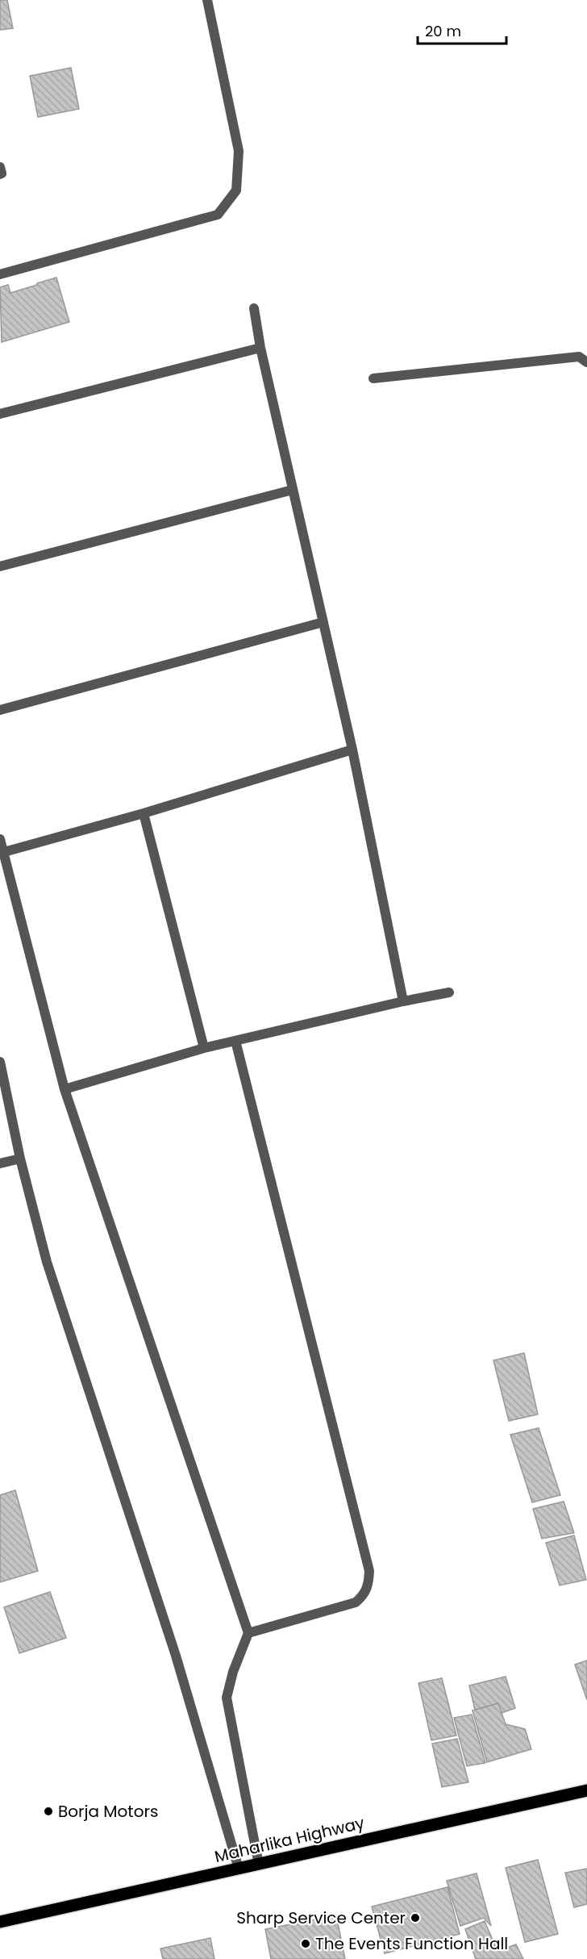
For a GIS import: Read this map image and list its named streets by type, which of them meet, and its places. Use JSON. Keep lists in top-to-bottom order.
{
  "streets": {
    "main road": ["Maharlika Highway"]
  },
  "places": ["Borja Motors", "Sharp Service Center", "The Events Function Hall"],
  "scale_bar": "20 m"
}
